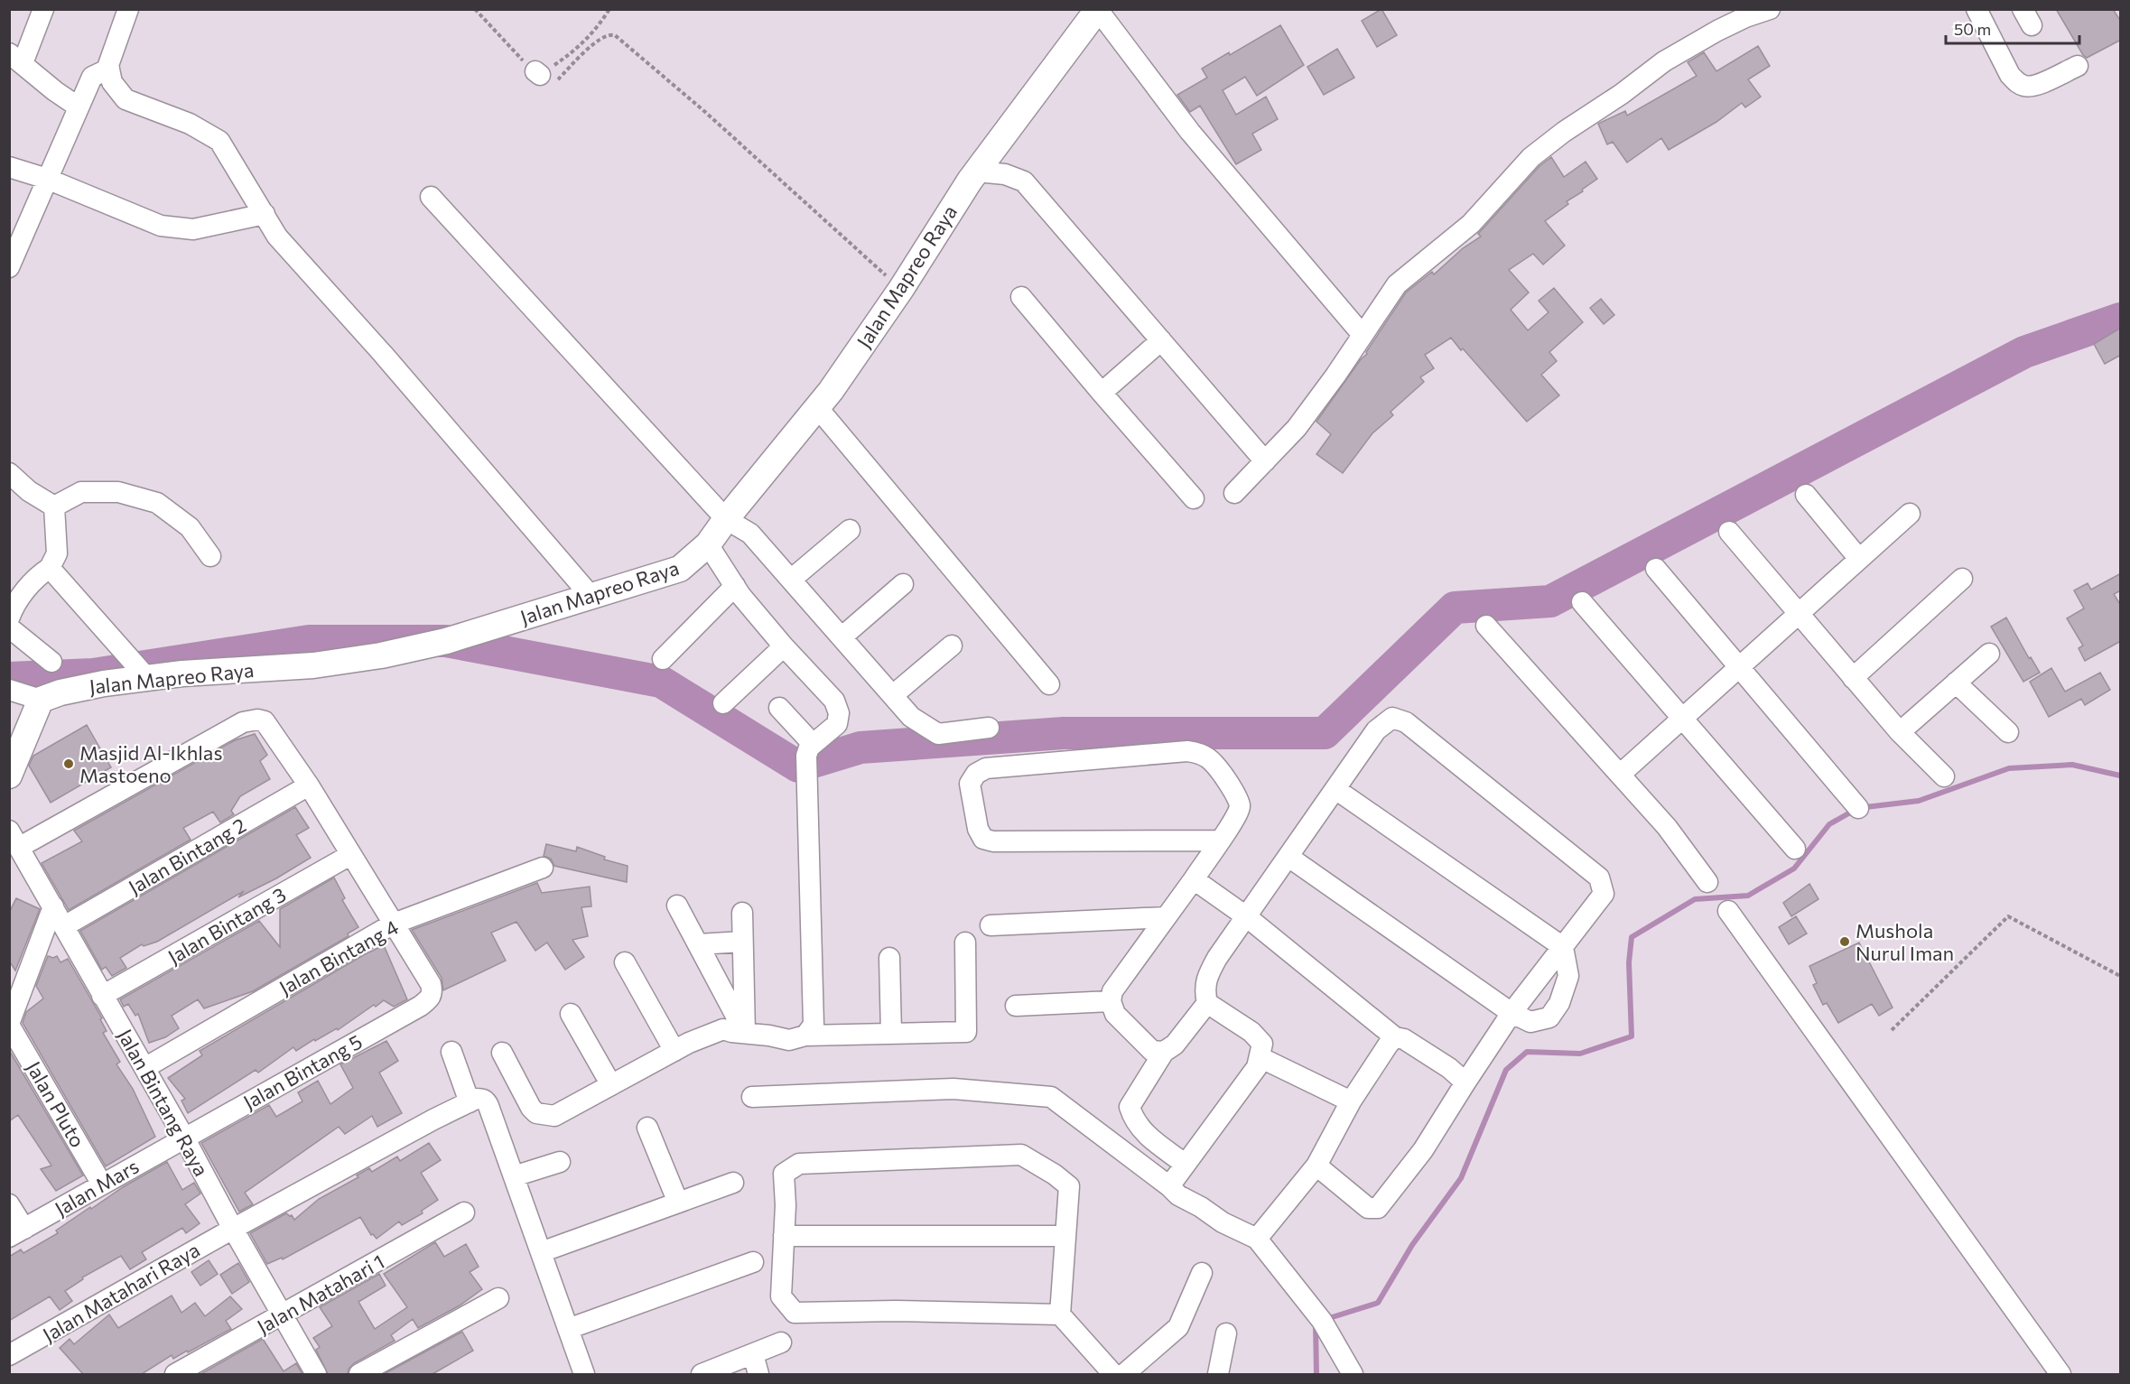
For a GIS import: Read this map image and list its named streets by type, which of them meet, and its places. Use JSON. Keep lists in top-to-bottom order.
{
  "streets": {
    "street": [
      "Jalan Mapreo Raya",
      "Jalan Bintang 2",
      "Jalan Bintang 3",
      "Jalan Bintang 4",
      "Jalan Bintang 5",
      "Jalan Bintang Raya",
      "Jalan Pluto",
      "Jalan Mars",
      "Jalan Matahari Raya",
      "Jalan Matahari 1"
    ]
  },
  "crossings": [
    ["Jalan Bintang 2", "Jalan Bintang Raya"],
    ["Jalan Bintang 3", "Jalan Bintang Raya"],
    ["Jalan Bintang 4", "Jalan Bintang 5"],
    ["Jalan Bintang 4", "Jalan Bintang Raya"],
    ["Jalan Bintang 5", "Jalan Bintang Raya"],
    ["Jalan Bintang 5", "Jalan Mars"],
    ["Jalan Bintang Raya", "Jalan Mars"],
    ["Jalan Bintang Raya", "Jalan Matahari Raya"],
    ["Jalan Bintang Raya", "Jalan Matahari 1"],
    ["Jalan Pluto", "Jalan Mars"]
  ],
  "places": ["Masjid Al-Ikhlas Mastoeno", "Mushola Nurul Iman"],
  "scale_bar": "50 m"
}
